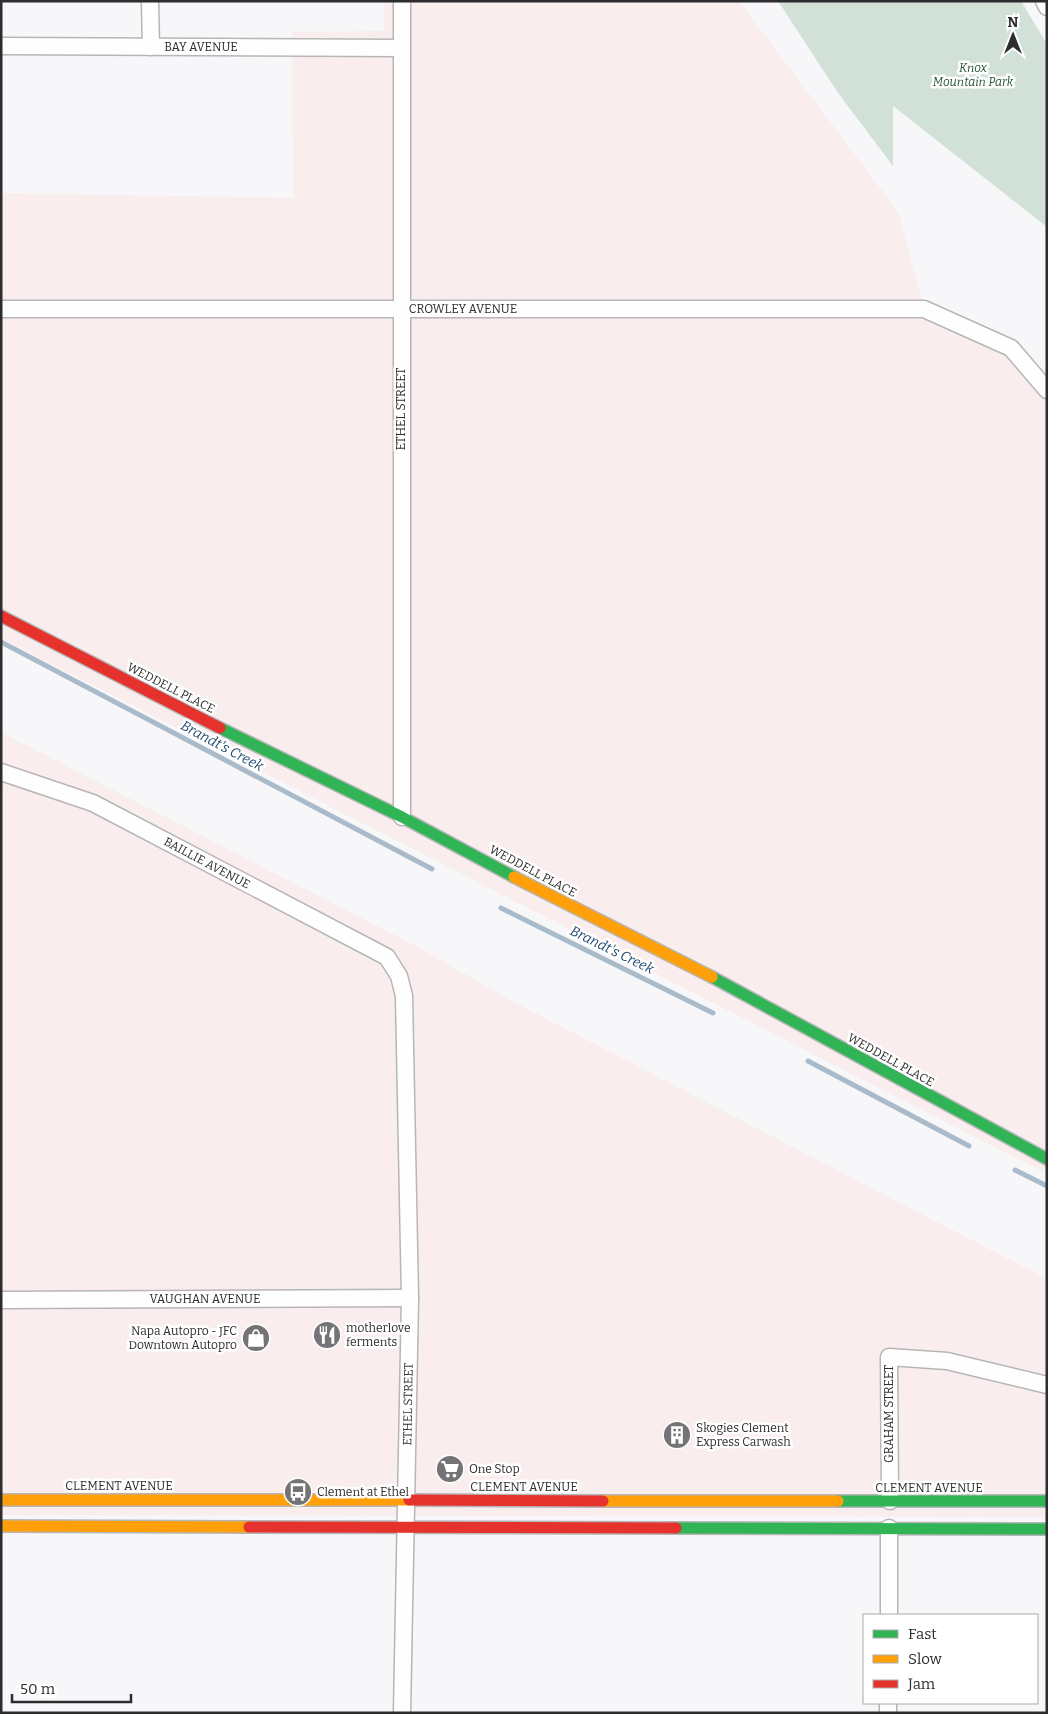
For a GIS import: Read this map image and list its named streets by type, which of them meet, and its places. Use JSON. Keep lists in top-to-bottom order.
{
  "streets": {
    "main road": ["WEDDELL PLACE", "CLEMENT AVENUE"],
    "street": [
      "BAY AVENUE",
      "CROWLEY AVENUE",
      "ETHEL STREET",
      "BAILLIE AVENUE",
      "VAUGHAN AVENUE",
      "GRAHAM STREET"
    ]
  },
  "crossings": [
    ["BAY AVENUE", "ETHEL STREET"],
    ["CROWLEY AVENUE", "ETHEL STREET"],
    ["ETHEL STREET", "WEDDELL PLACE"],
    ["ETHEL STREET", "BAILLIE AVENUE"],
    ["ETHEL STREET", "VAUGHAN AVENUE"],
    ["ETHEL STREET", "CLEMENT AVENUE"],
    ["GRAHAM STREET", "CLEMENT AVENUE"]
  ],
  "water": ["Brandt's Creek"],
  "parks": ["Knox Mountain Park"],
  "places": {
    "restaurant": ["motherlove ferments"],
    "shop": ["Napa Autopro - JFC Downtown Autopro"],
    "building": ["Skogies Clement Express Carwash"],
    "supermarket": ["One Stop"],
    "bus stop": ["Clement at Ethel"]
  },
  "legend": ["Fast", "Slow", "Jam"],
  "scale_bar": "50 m",
  "north": "top"
}
